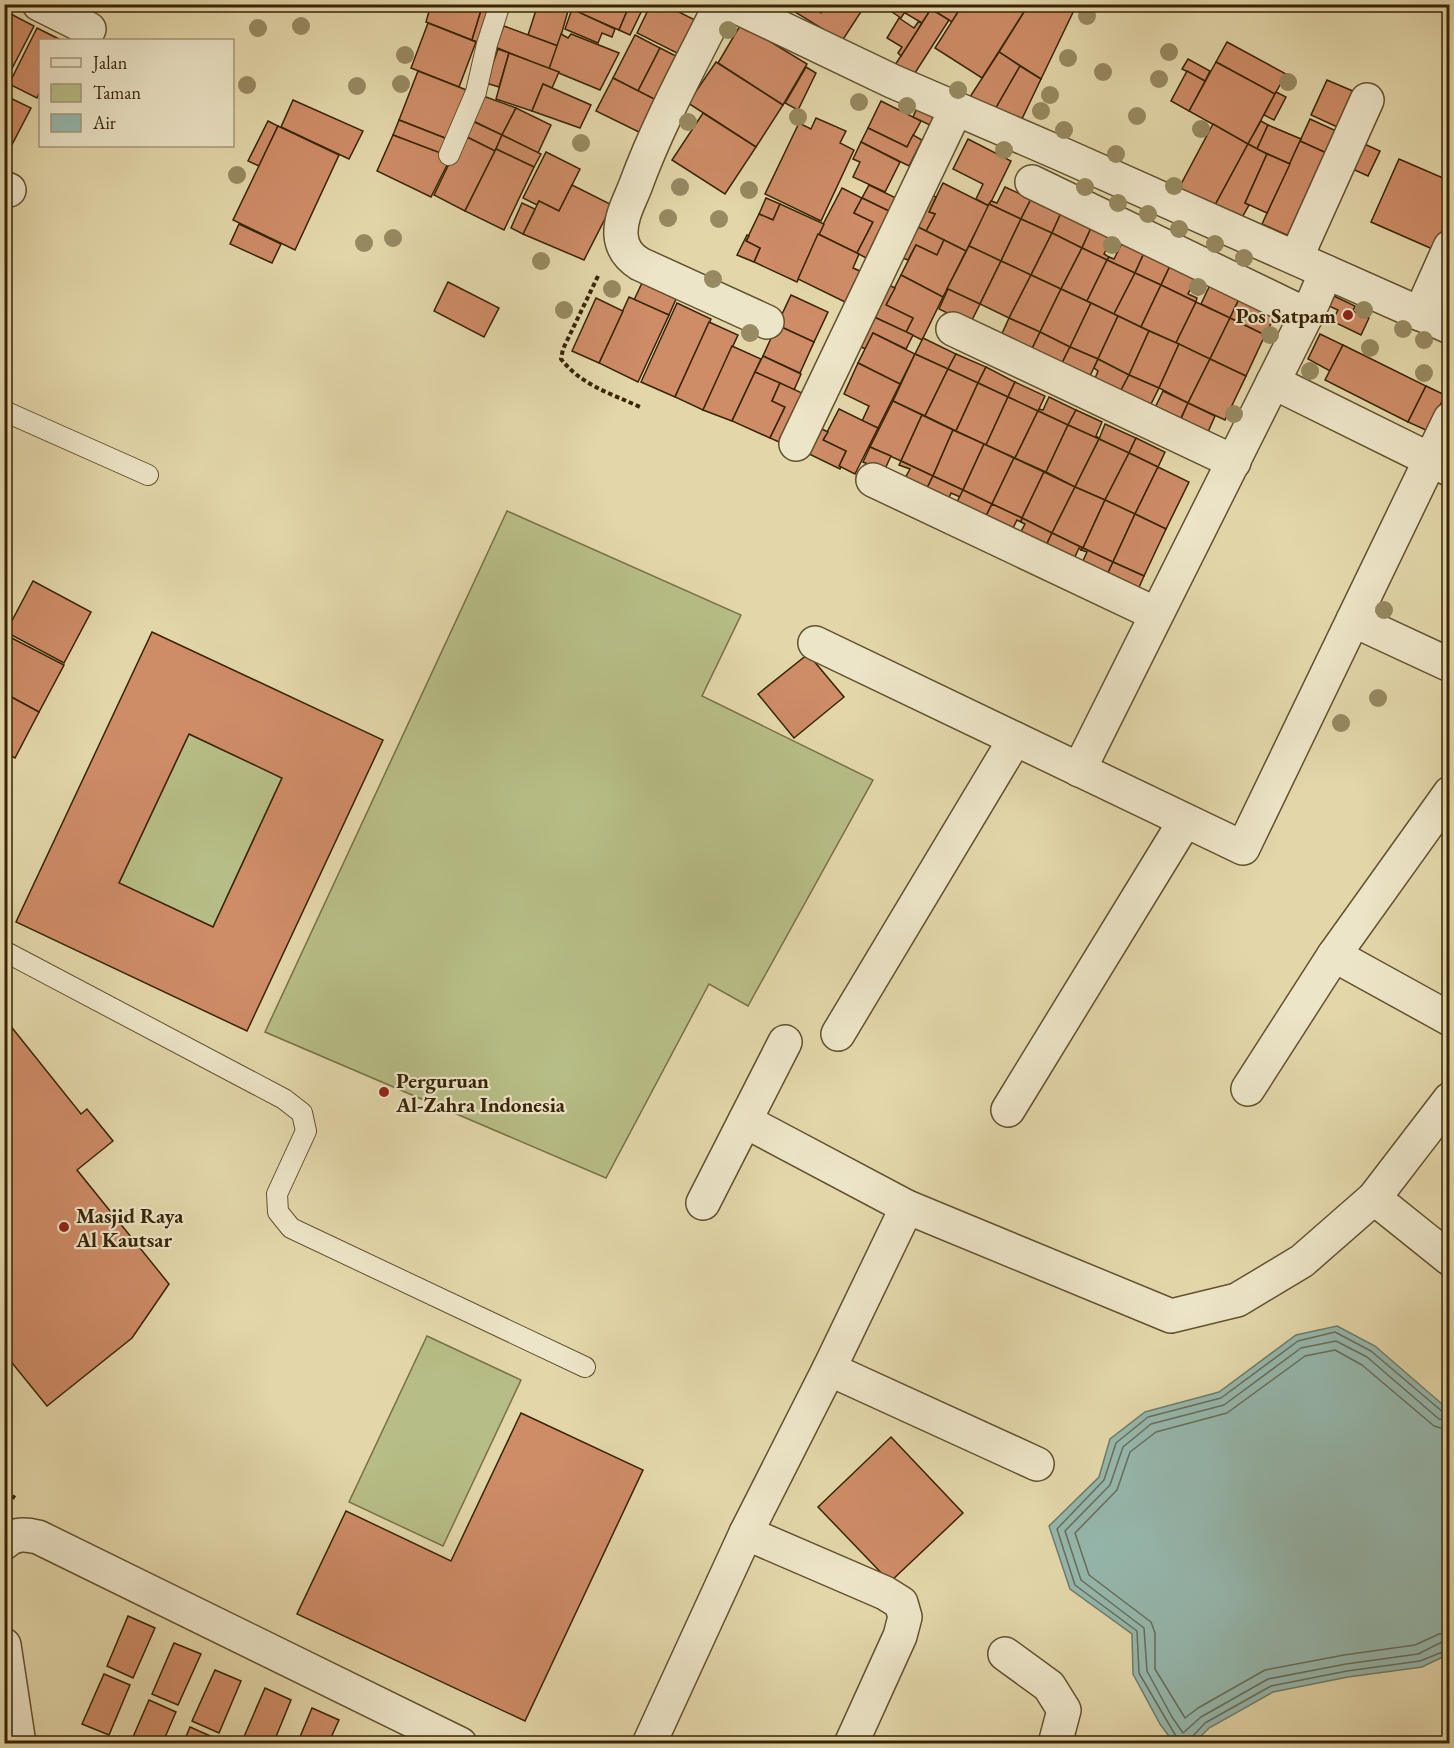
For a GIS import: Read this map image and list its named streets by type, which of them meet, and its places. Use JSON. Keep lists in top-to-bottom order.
{
  "places": ["Pos Satpam", "Perguruan Al-Zahra Indonesia", "Masjid Raya Al Kautsar"],
  "legend": ["Jalan", "Taman", "Air"]
}
